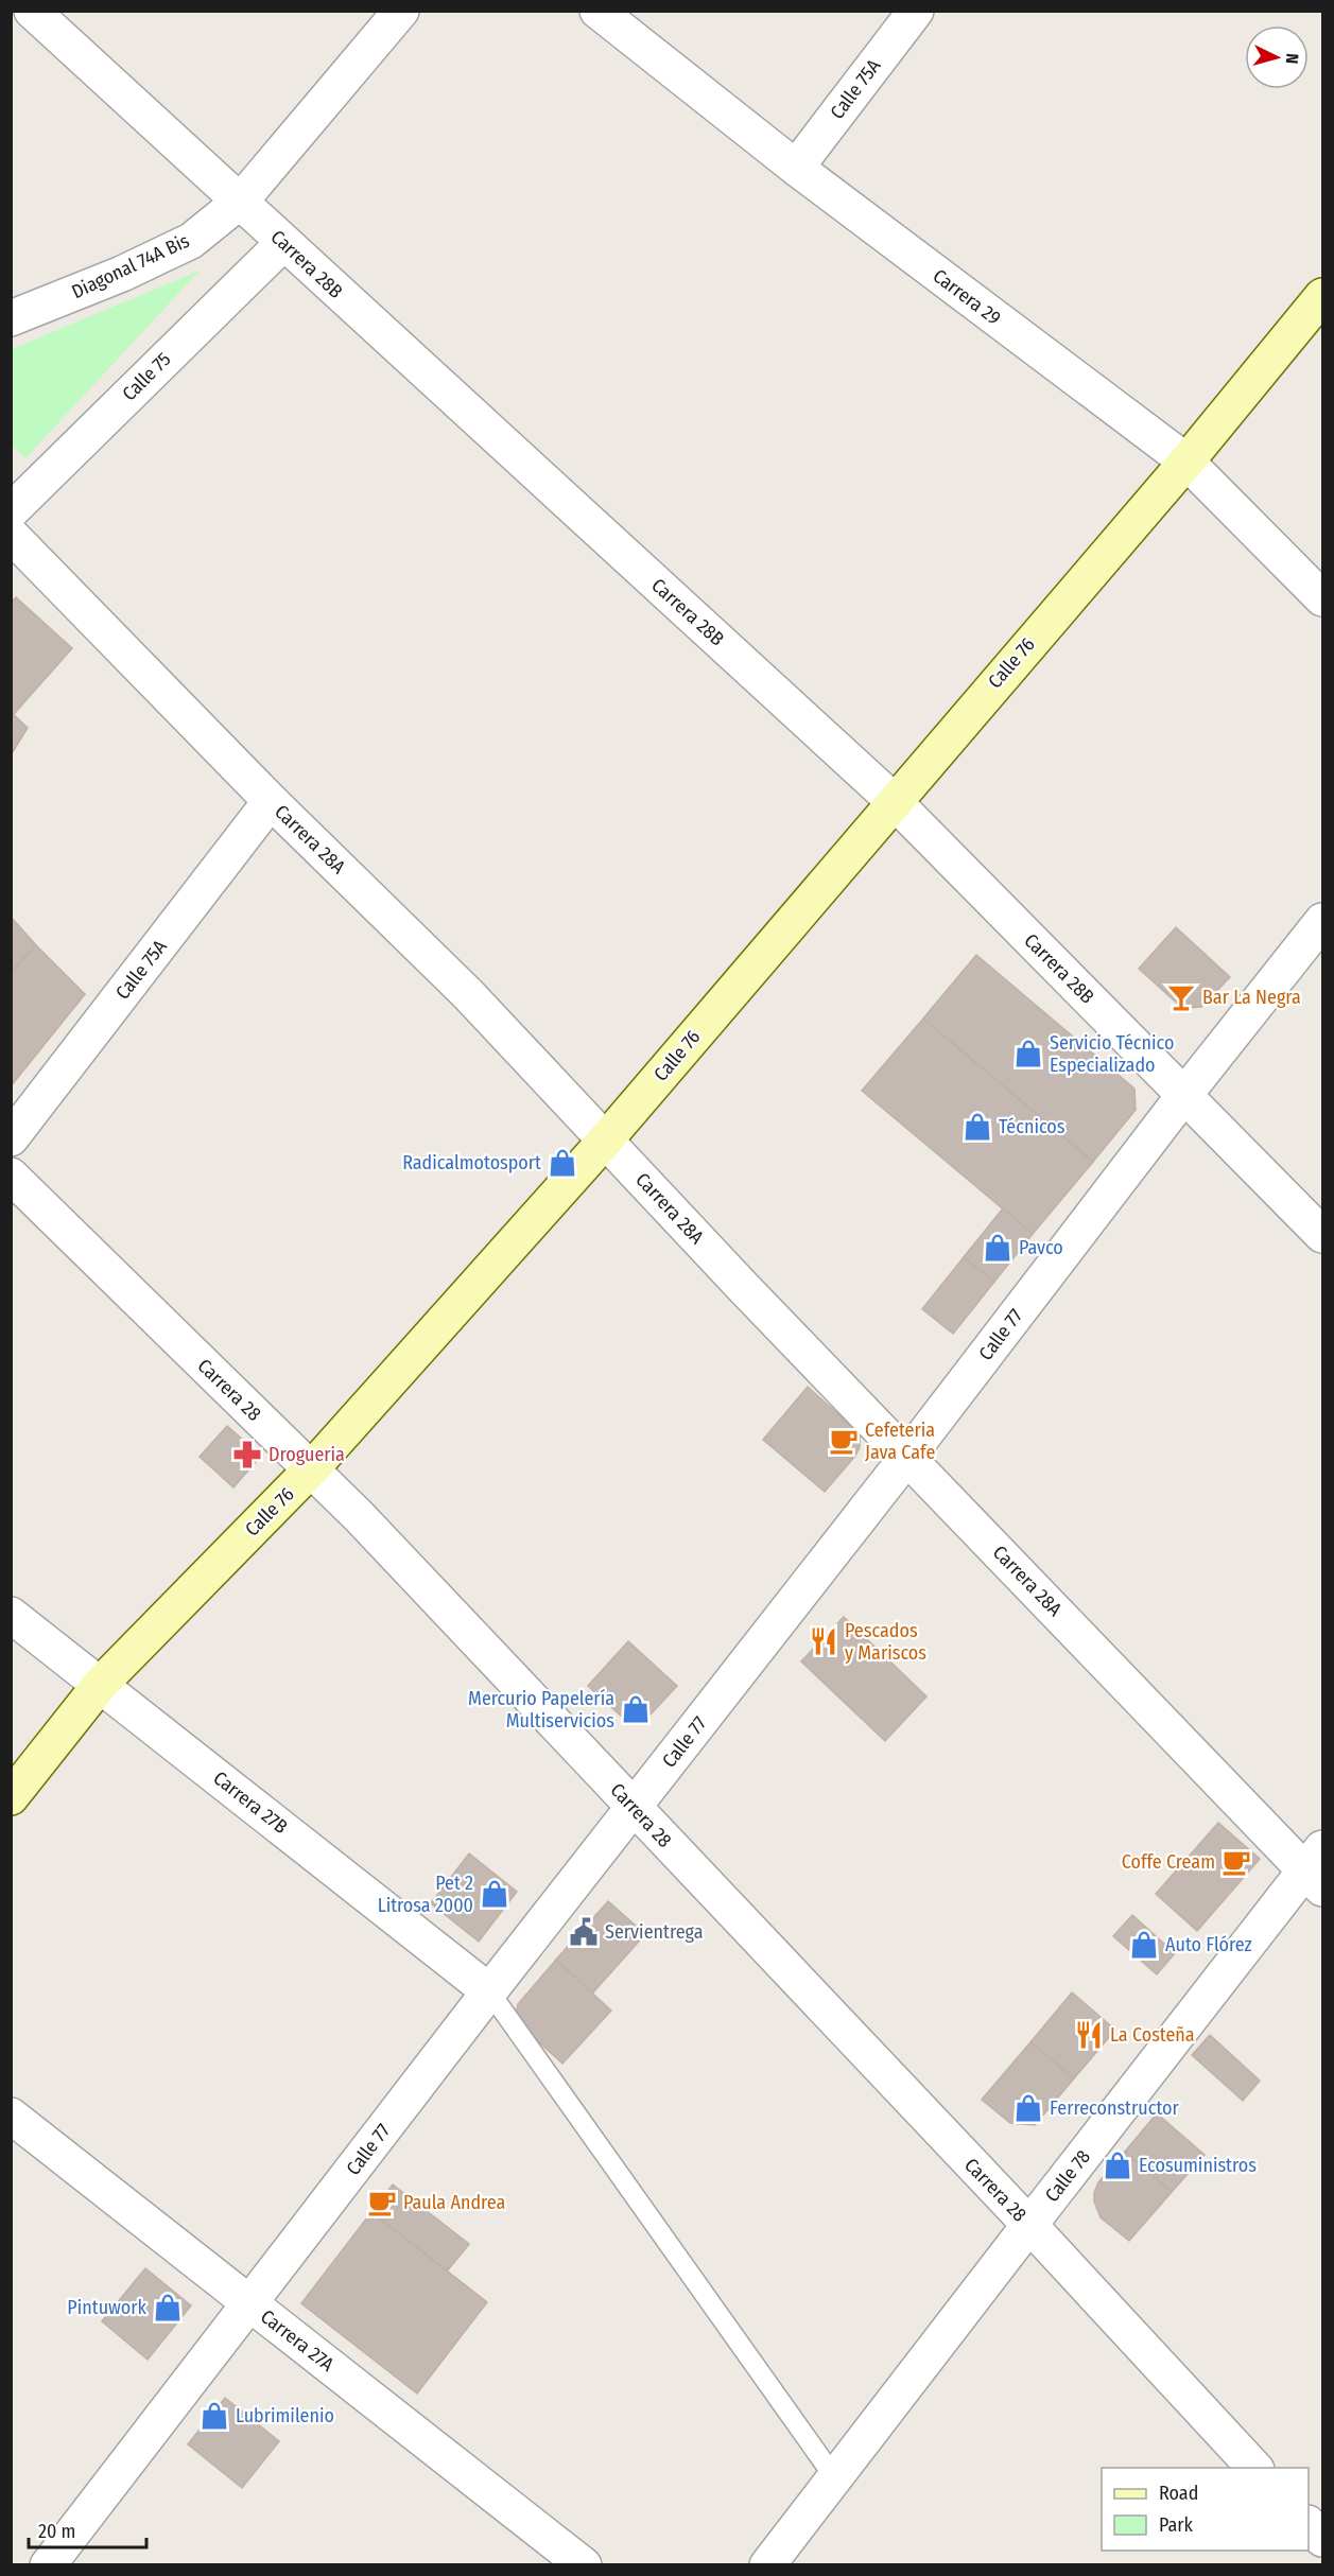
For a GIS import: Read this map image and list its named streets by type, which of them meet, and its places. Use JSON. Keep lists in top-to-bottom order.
{
  "streets": {
    "main road": ["Calle 76"],
    "street": [
      "Calle 75A",
      "Carrera 28B",
      "Diagonal 74A Bis",
      "Carrera 29",
      "Calle 75",
      "Carrera 28A",
      "Calle 77",
      "Carrera 28",
      "Carrera 27B",
      "Calle 78",
      "Carrera 27A"
    ]
  },
  "crossings": [
    ["Calle 75A", "Carrera 29"],
    ["Calle 75A", "Carrera 28A"],
    ["Carrera 28B", "Diagonal 74A Bis"],
    ["Carrera 28B", "Calle 75"],
    ["Carrera 28B", "Calle 76"],
    ["Carrera 28B", "Calle 77"],
    ["Carrera 29", "Calle 76"],
    ["Calle 76", "Carrera 28A"],
    ["Calle 76", "Carrera 28"],
    ["Calle 76", "Carrera 27B"],
    ["Carrera 28A", "Calle 77"],
    ["Carrera 28A", "Calle 78"],
    ["Calle 77", "Carrera 28"],
    ["Calle 77", "Carrera 27B"],
    ["Calle 77", "Carrera 27A"],
    ["Carrera 28", "Calle 78"]
  ],
  "places": {
    "bar": ["Bar La Negra"],
    "shop": [
      "Servicio Técnico Especializado",
      "Técnicos",
      "Radicalmotosport",
      "Pavco",
      "Mercurio Papelería Multiservicios",
      "Pet 2 Litrosa 2000",
      "Auto Flórez",
      "Ferreconstructor",
      "Ecosuministros",
      "Pintuwork",
      "Lubrimilenio"
    ],
    "cafe": ["Cefeteria Java Cafe", "Coffe Cream", "Paula Andrea"],
    "pharmacy": ["Drogueria"],
    "restaurant": ["Pescados y Mariscos", "La Costeña"],
    "public building": ["Servientrega"]
  },
  "legend": ["Road", "Park"],
  "scale_bar": "20 m",
  "north": "right"
}
